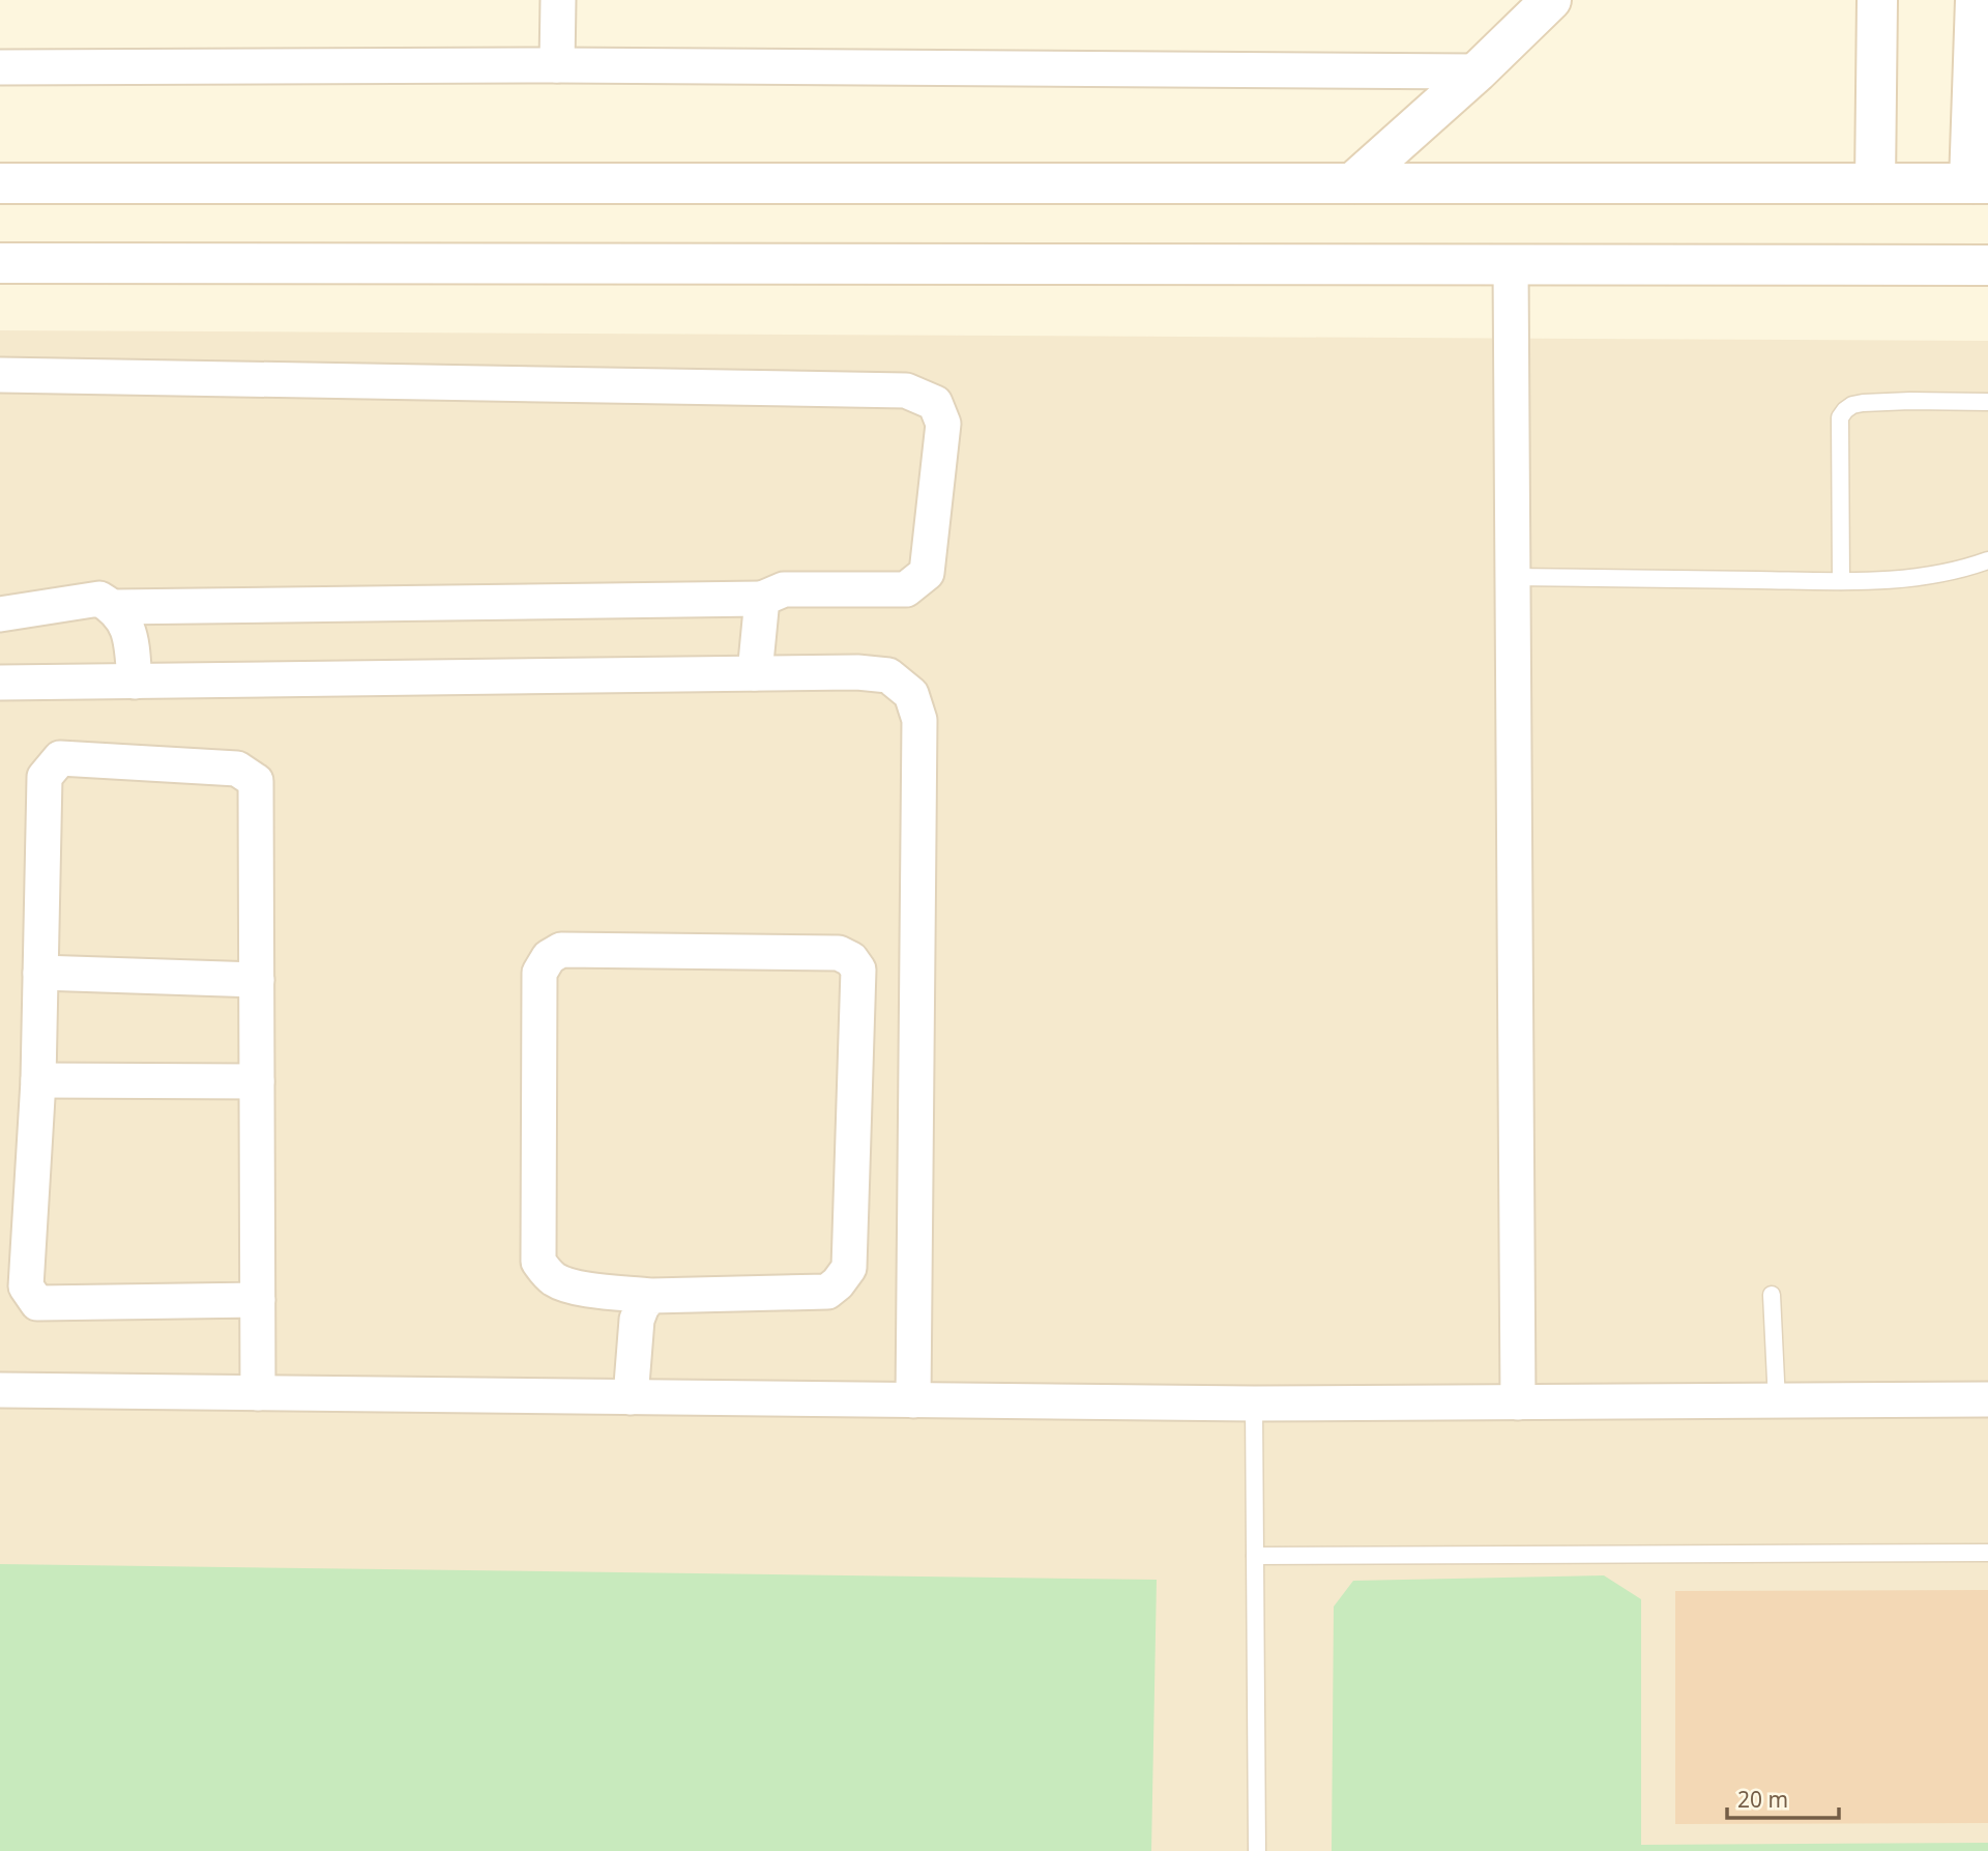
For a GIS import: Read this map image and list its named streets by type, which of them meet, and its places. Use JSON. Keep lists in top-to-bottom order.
{
  "scale_bar": "20 m"
}
